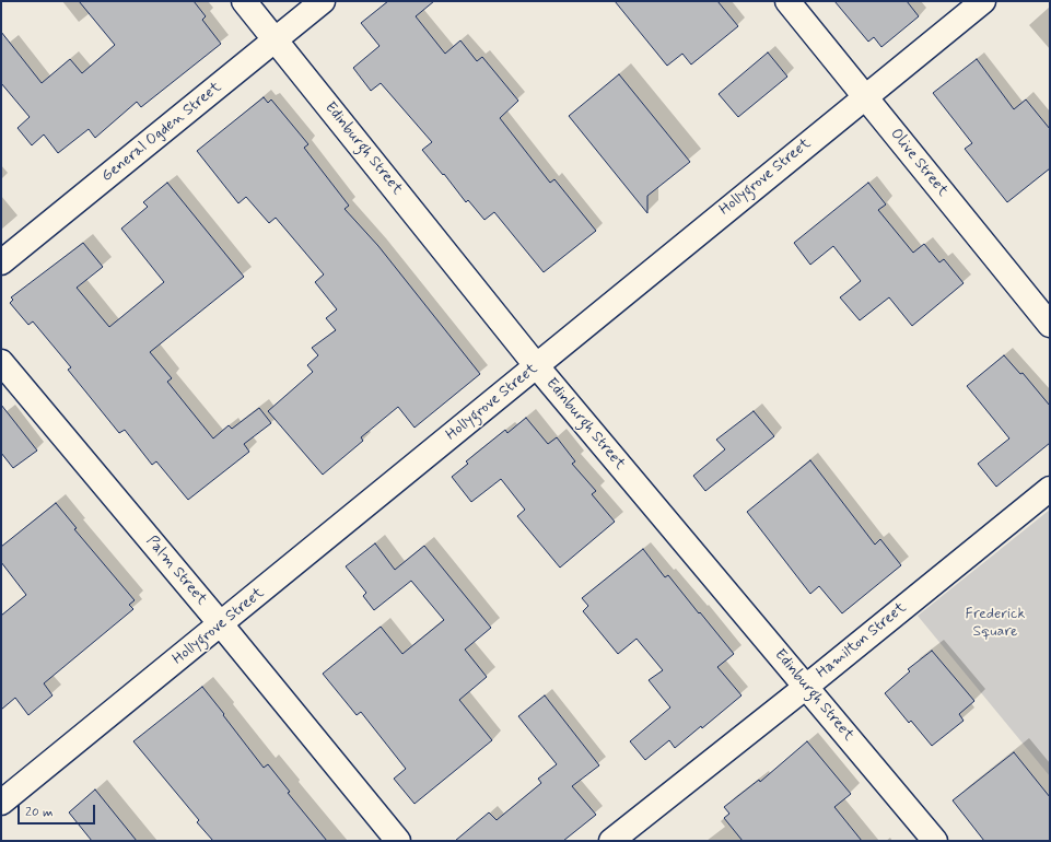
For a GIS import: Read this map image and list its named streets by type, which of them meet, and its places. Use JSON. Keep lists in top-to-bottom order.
{
  "streets": {
    "street": [
      "General Ogden Street",
      "Edinburgh Street",
      "Olive Street",
      "Hollygrove Street",
      "Palm Street",
      "Hamilton Street"
    ]
  },
  "crossings": [
    ["General Ogden Street", "Edinburgh Street"],
    ["Edinburgh Street", "Hollygrove Street"],
    ["Edinburgh Street", "Hamilton Street"],
    ["Olive Street", "Hollygrove Street"],
    ["Hollygrove Street", "Palm Street"]
  ],
  "parks": ["Frederick Square"],
  "scale_bar": "20 m"
}
